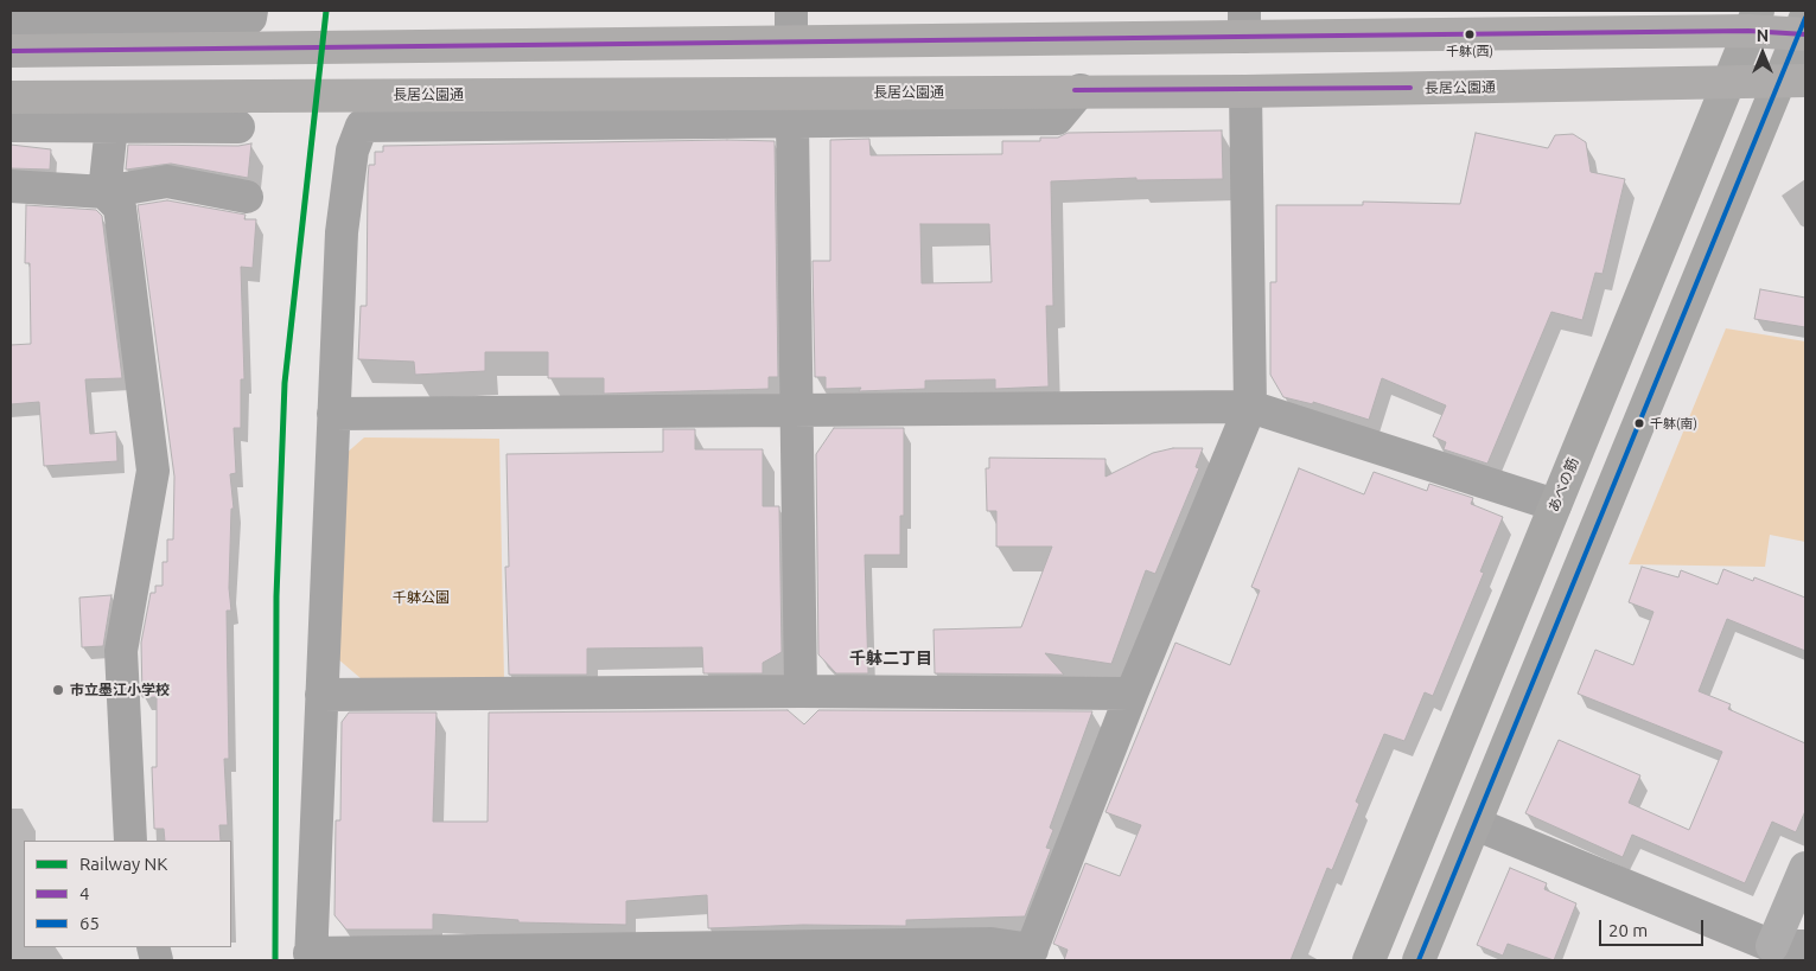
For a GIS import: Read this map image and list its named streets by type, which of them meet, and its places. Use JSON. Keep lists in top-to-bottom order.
{
  "streets": {
    "highway": ["長居公園通"],
    "main road": ["あべの筋"]
  },
  "crossings": [
    ["長居公園通", "あべの筋"]
  ],
  "districts": ["千躰二丁目"],
  "parks": ["千躰公園"],
  "places": ["千躰(西)", "千躰(南)", "市立墨江小学校"],
  "lines": ["rail line NK", "transit line 65", "transit line 4"],
  "legend": ["Railway NK", "4", "65"],
  "scale_bar": "20 m",
  "north": "top"
}
